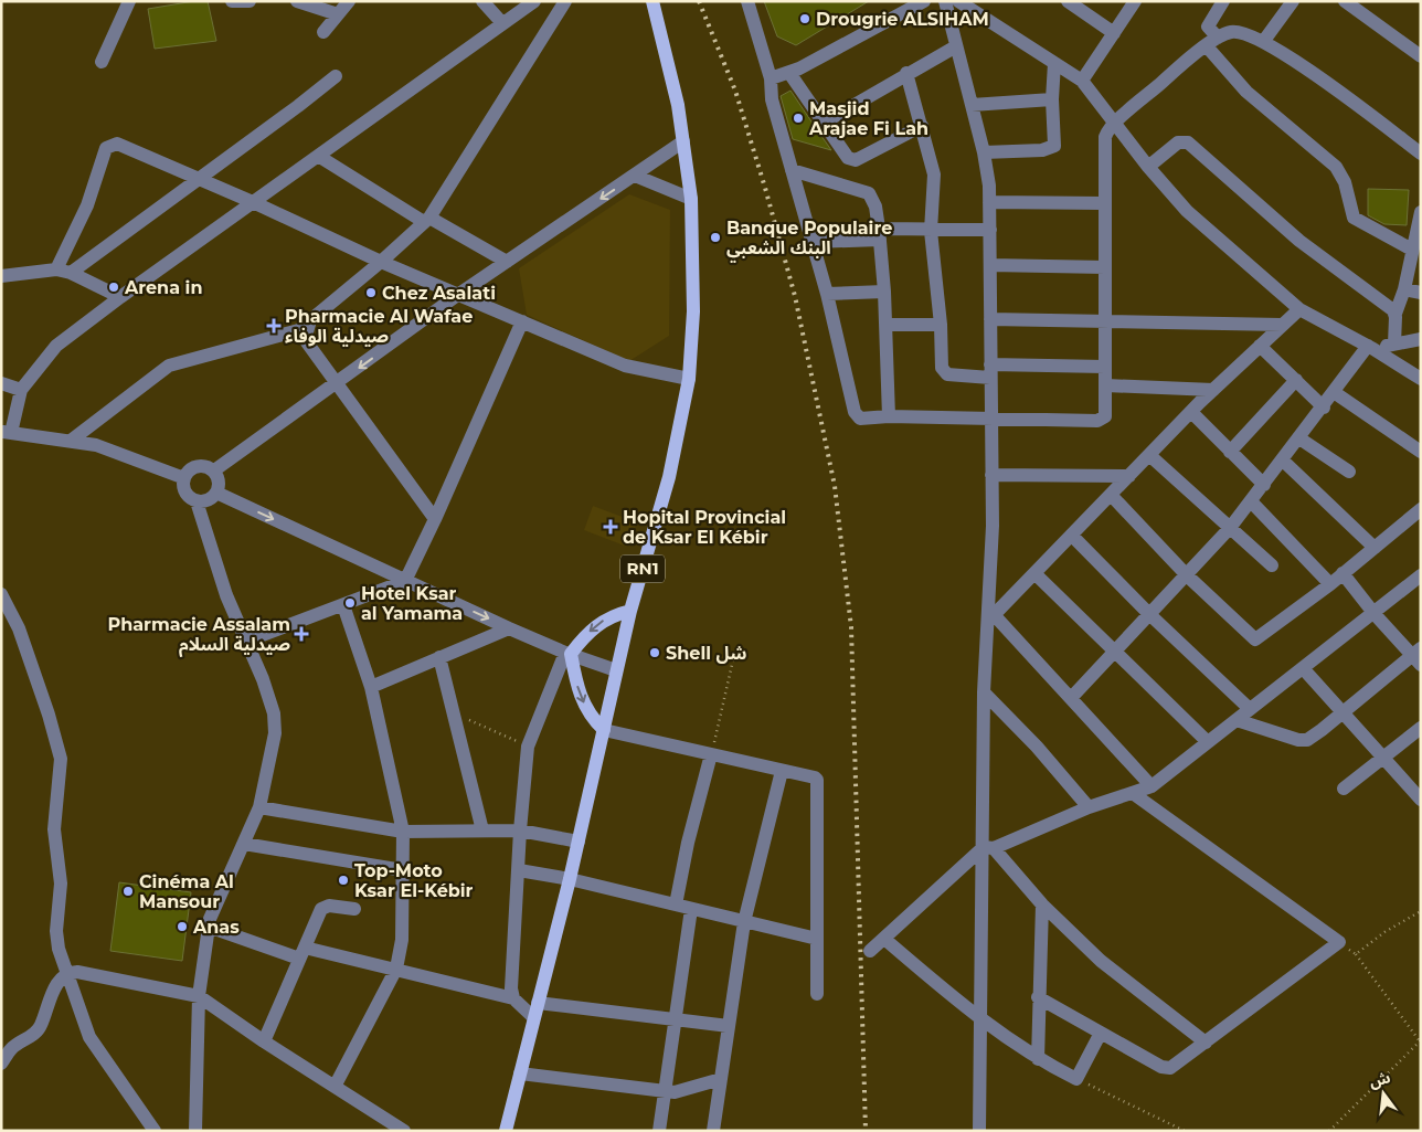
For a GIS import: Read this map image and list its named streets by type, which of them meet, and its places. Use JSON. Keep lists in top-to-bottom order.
{
  "streets": {
    "main road": ["RN1"]
  },
  "places": {
    "other": [
      "Drougrie ALSIHAM",
      "Masjid Arajae Fi Lah",
      "Banque Populaire البنك الشعبي",
      "Arena in",
      "Chez Asalati",
      "Hotel Ksar al Yamama",
      "Shell شل",
      "Top-Moto Ksar El-Kébir",
      "Cinéma Al Mansour",
      "Anas"
    ],
    "health": ["Pharmacie Al Wafae صيدلية الوفاء", "Hopital Provincial de Ksar El Kébir", "Pharmacie Assalam صيدلية السلام"]
  },
  "north": "top"
}
